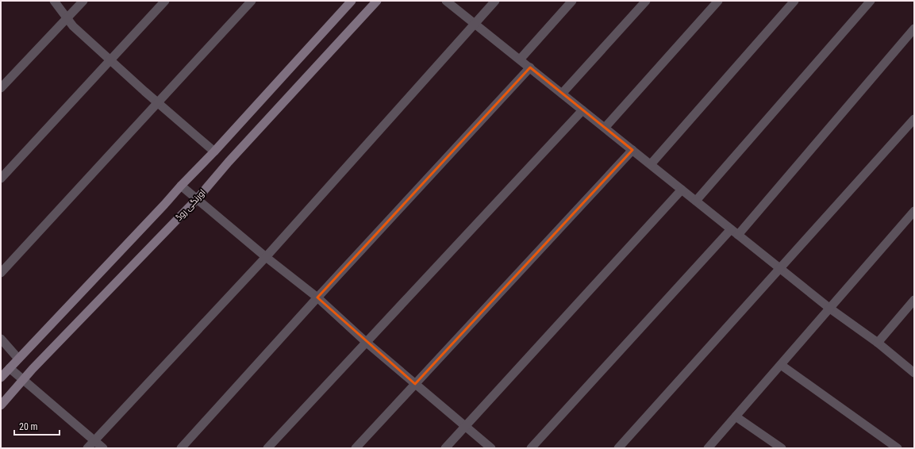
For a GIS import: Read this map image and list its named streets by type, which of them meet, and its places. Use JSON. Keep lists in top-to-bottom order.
{
  "streets": {
    "main road": ["اورنگی روڈ"]
  },
  "scale_bar": "20 m"
}
